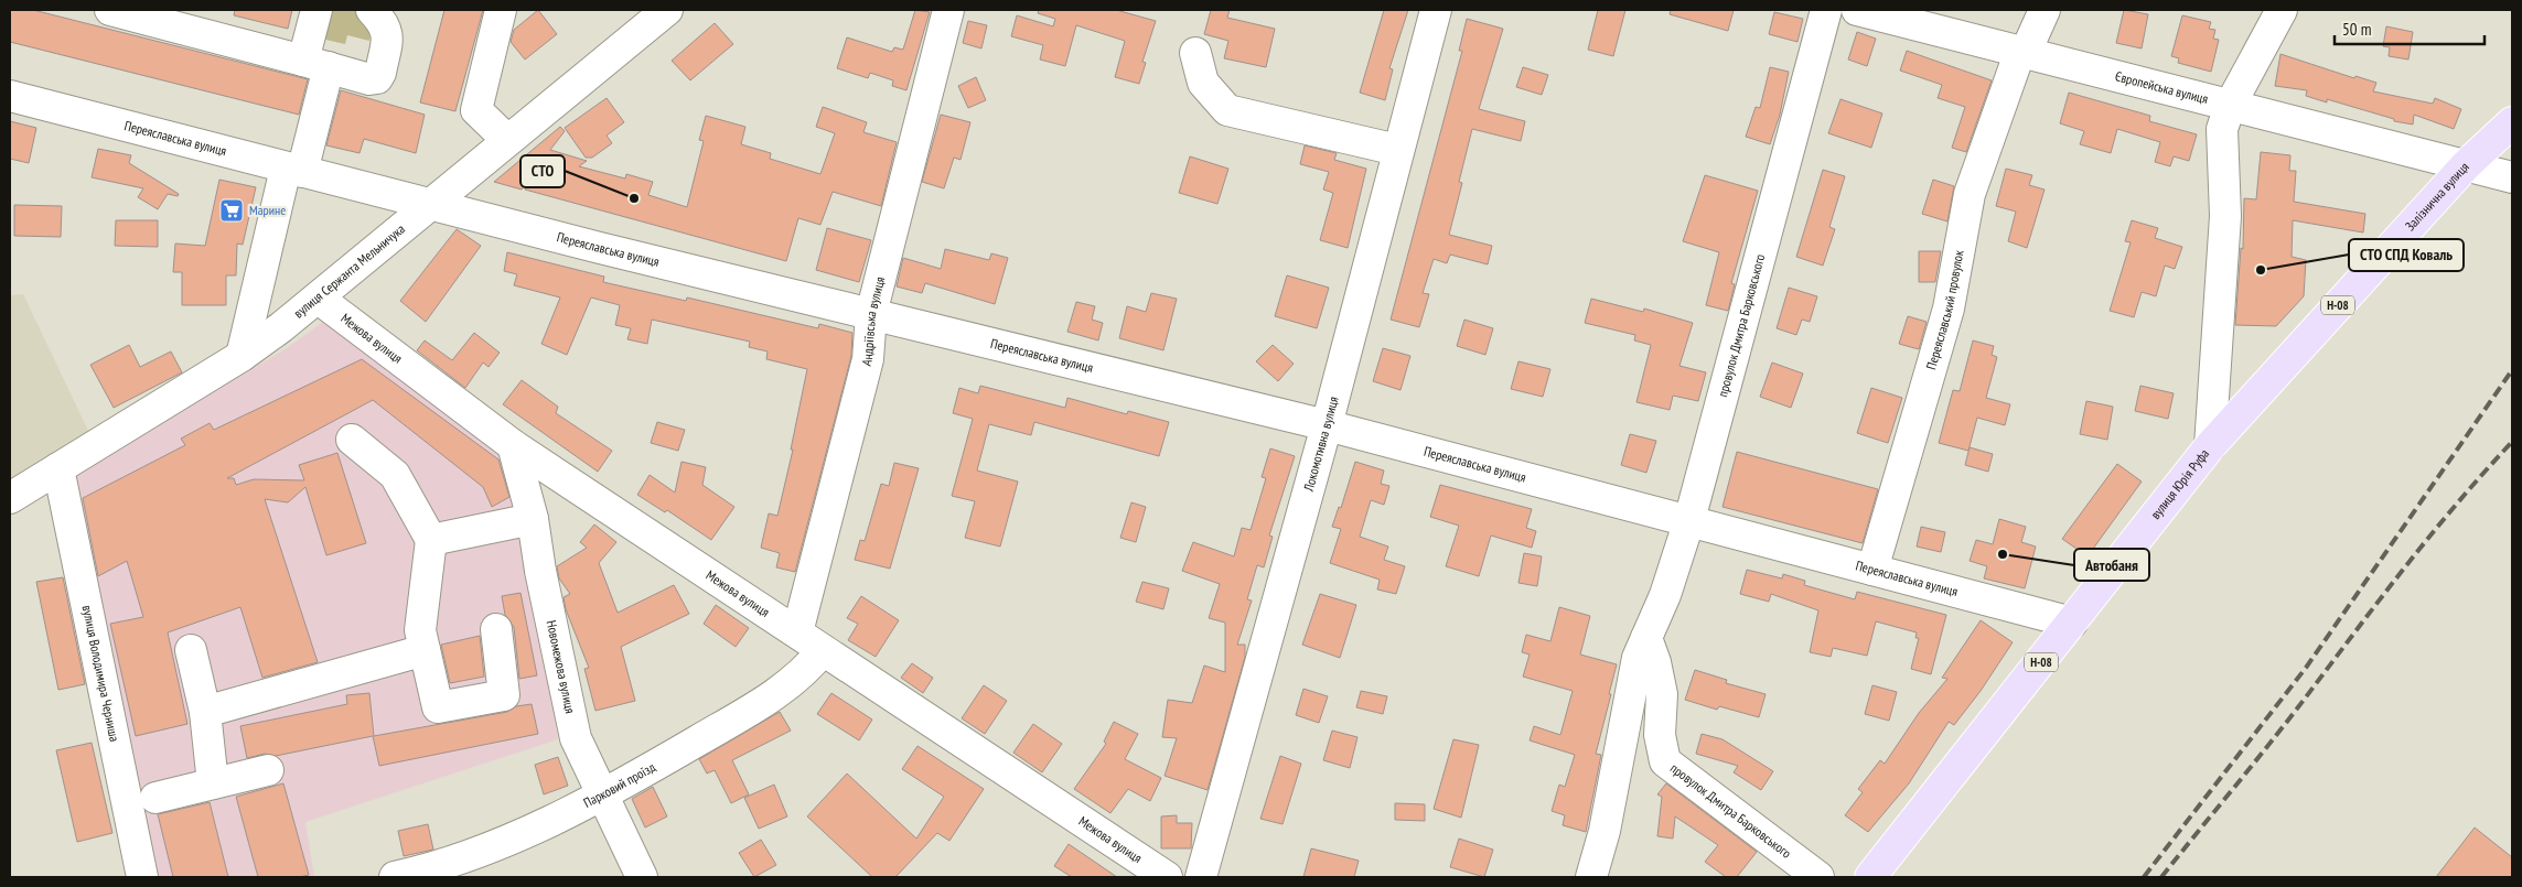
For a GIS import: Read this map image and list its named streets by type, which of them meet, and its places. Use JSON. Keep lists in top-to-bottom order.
{
  "streets": {
    "main road": ["Залізнична вулиця", "Н-08", "вулиця Юрія Руфа"],
    "street": [
      "Європейська вулиця",
      "Переяславська вулиця",
      "вулиця Сержанта Мельничука",
      "Переяславський провулок",
      "Андріївська вулиця",
      "провулок Дмитра Барковського",
      "Межова вулиця",
      "Локомотивна вулиця",
      "Новомежова вулиця",
      "вулиця Володимира Черниша",
      "Парковий проїзд"
    ]
  },
  "crossings": [
    ["Європейська вулиця", "Залізнична вулиця"],
    ["Європейська вулиця", "Переяславський провулок"],
    ["Європейська вулиця", "вулиця Юрія Руфа"],
    ["Переяславська вулиця", "вулиця Сержанта Мельничука"],
    ["Переяславська вулиця", "Переяславський провулок"],
    ["Переяславська вулиця", "Андріївська вулиця"],
    ["Переяславська вулиця", "провулок Дмитра Барковського"],
    ["Переяславська вулиця", "Локомотивна вулиця"],
    ["Переяславська вулиця", "вулиця Юрія Руфа"],
    ["Залізнична вулиця", "вулиця Юрія Руфа"],
    ["вулиця Сержанта Мельничука", "Межова вулиця"],
    ["вулиця Сержанта Мельничука", "вулиця Володимира Черниша"],
    ["Андріївська вулиця", "Межова вулиця"],
    ["Межова вулиця", "Новомежова вулиця"],
    ["Межова вулиця", "Парковий проїзд"],
    ["Новомежова вулиця", "Парковий проїзд"]
  ],
  "places": {
    "other": ["СТО", "СТО СПД Коваль", "Автобаня"],
    "supermarket": ["Марине"]
  },
  "scale_bar": "50 m"
}
